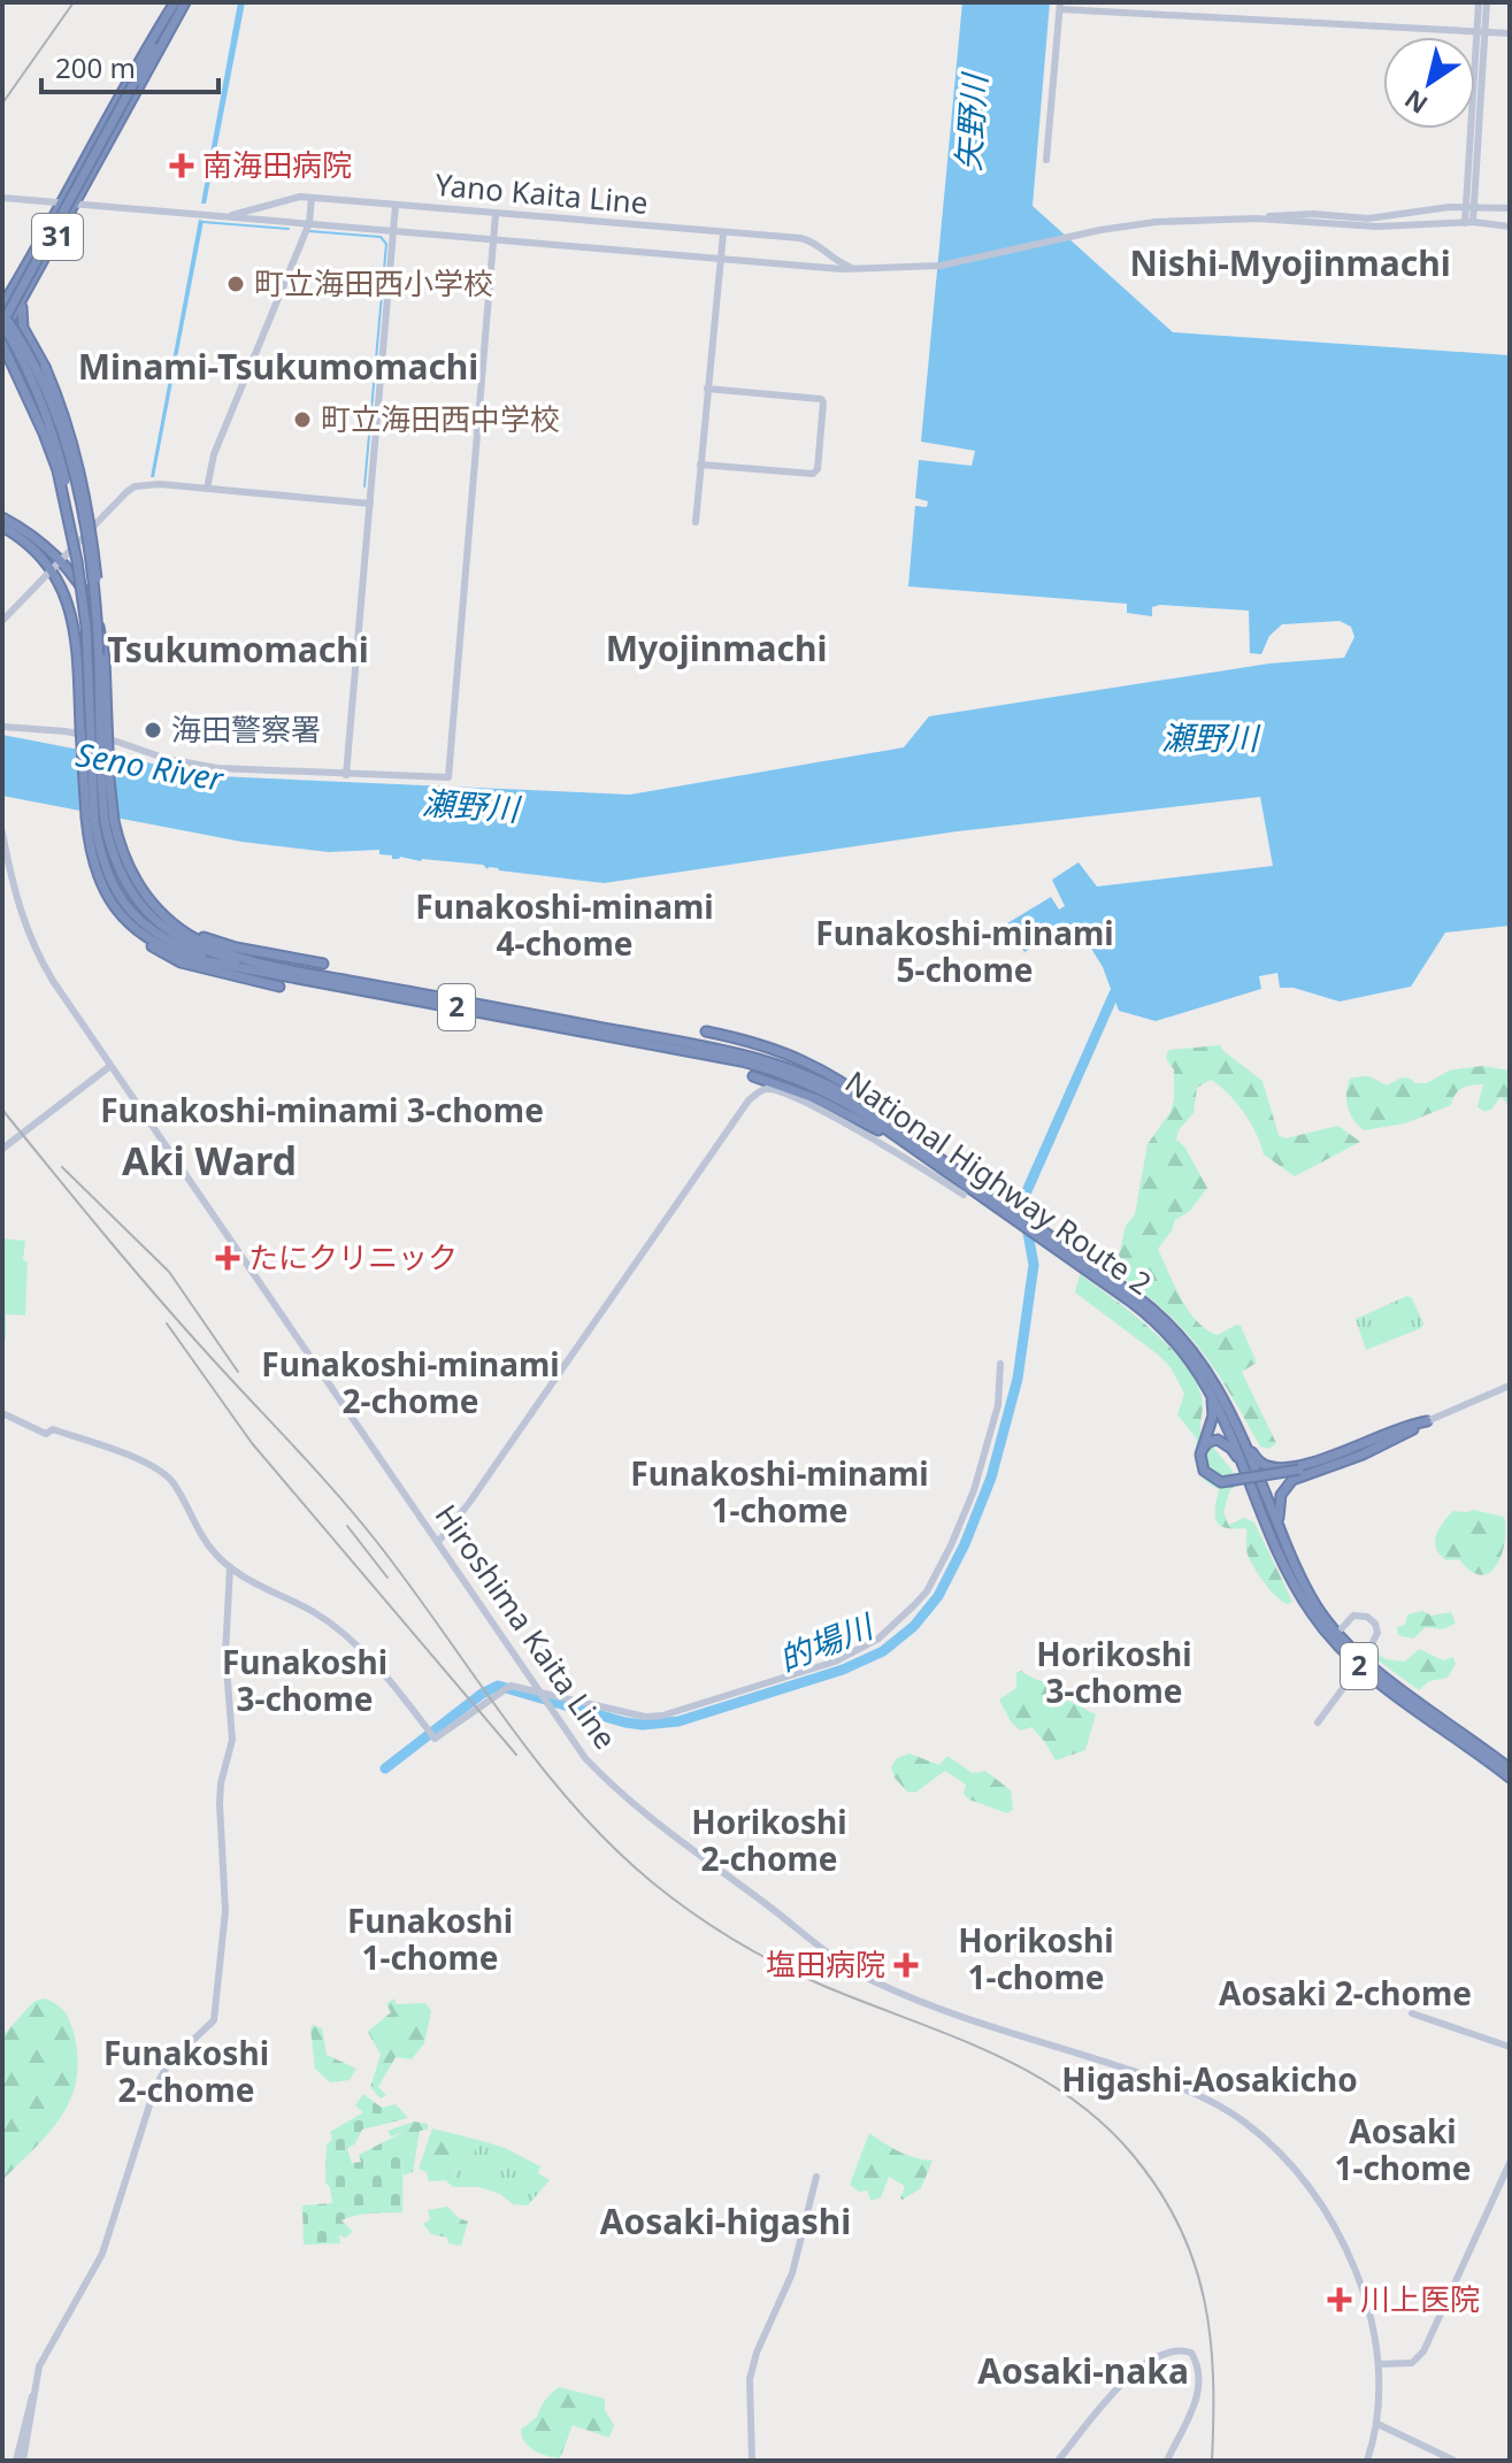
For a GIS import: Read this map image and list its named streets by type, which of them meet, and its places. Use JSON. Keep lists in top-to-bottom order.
{
  "streets": {
    "highway": ["31", "2", "National Highway Route 2"],
    "main road": ["Yano Kaita Line", "Hiroshima Kaita Line"]
  },
  "crossings": [
    ["Yano Kaita Line", "31"],
    ["31", "2"],
    ["2", "National Highway Route 2"]
  ],
  "districts": [
    "Nishi-Myojinmachi",
    "Minami-Tsukumomachi",
    "Myojinmachi",
    "Tsukumomachi",
    "Funakoshi-minami 4-chome",
    "Funakoshi-minami 5-chome",
    "Funakoshi-minami 3-chome",
    "Aki Ward",
    "Funakoshi-minami 2-chome",
    "Funakoshi-minami 1-chome",
    "Horikoshi 3-chome",
    "Funakoshi 3-chome",
    "Horikoshi 2-chome",
    "Funakoshi 1-chome",
    "Horikoshi 1-chome",
    "Aosaki 2-chome",
    "Funakoshi 2-chome",
    "Higashi-Aosakicho",
    "Aosaki 1-chome",
    "Aosaki-higashi",
    "Aosaki-naka"
  ],
  "water": [
    "矢野川",
    "瀬野川",
    "Seno River",
    "的場川"
  ],
  "places": {
    "health": [
      "南海田病院",
      "たにクリニック",
      "塩田病院",
      "川上医院"
    ],
    "other": ["町立海田西小学校", "町立海田西中学校", "海田警察署"]
  },
  "scale_bar": "200 m",
  "north": "bottom left"
}
